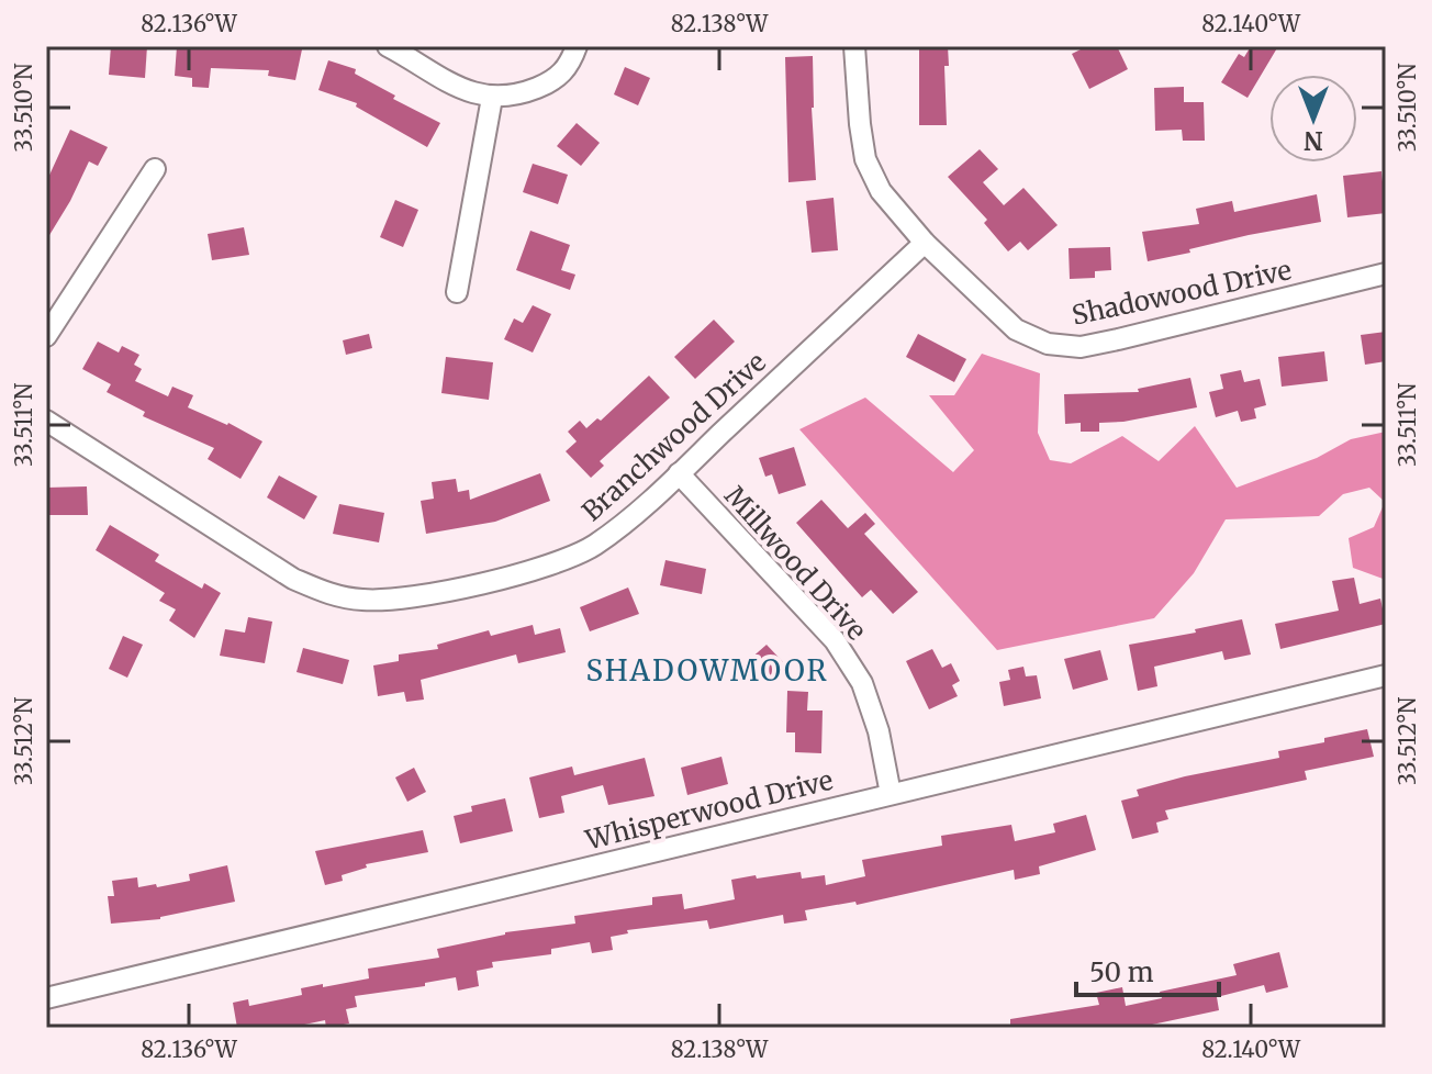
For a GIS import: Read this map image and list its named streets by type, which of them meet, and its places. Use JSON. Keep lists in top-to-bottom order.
{
  "streets": {
    "street": [
      "Shadowood Drive",
      "Branchwood Drive",
      "Millwood Drive",
      "Whisperwood Drive"
    ]
  },
  "crossings": [
    ["Shadowood Drive", "Branchwood Drive"],
    ["Branchwood Drive", "Millwood Drive"],
    ["Millwood Drive", "Whisperwood Drive"]
  ],
  "districts": ["SHADOWMOOR"],
  "scale_bar": "50 m",
  "north": "bottom",
  "coordinates": [
    "82.136°W",
    "82.138°W",
    "82.140°W",
    "33.510°N",
    "33.511°N",
    "33.512°N"
  ]
}
